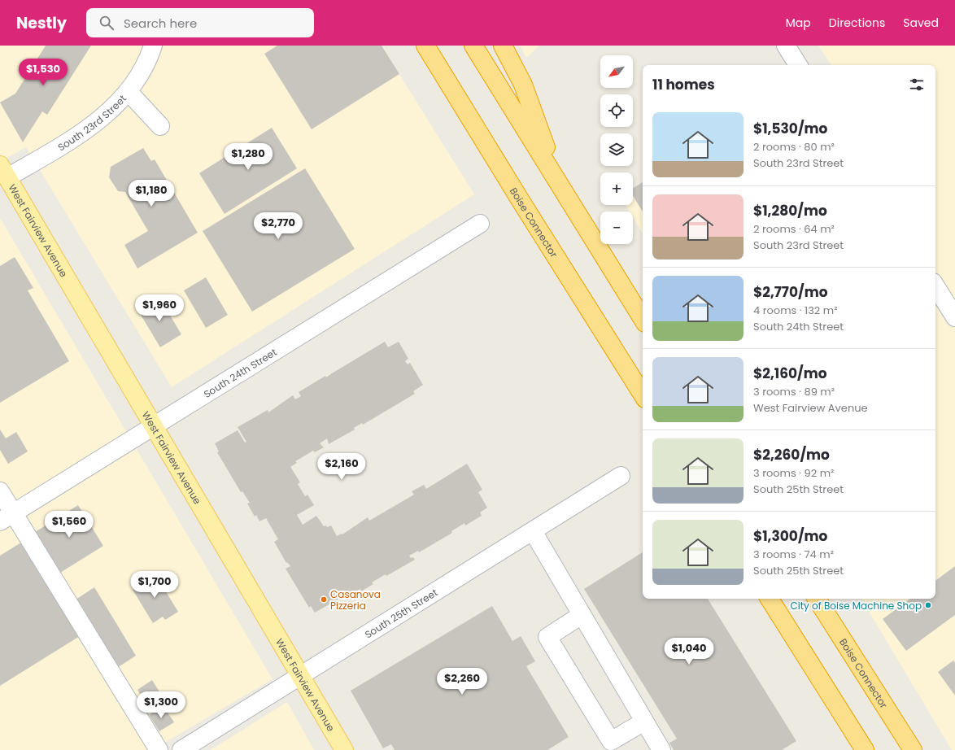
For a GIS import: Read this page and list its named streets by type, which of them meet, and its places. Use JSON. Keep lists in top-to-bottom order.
{
  "streets": {
    "highway": ["Boise Connector"],
    "main road": ["West Fairview Avenue"],
    "street": ["South 23rd Street", "South 24th Street", "South 25th Street"]
  },
  "crossings": [
    ["South 23rd Street", "West Fairview Avenue"],
    ["West Fairview Avenue", "South 24th Street"],
    ["West Fairview Avenue", "South 25th Street"]
  ],
  "places": ["Casanova Pizzeria", "City of Boise Machine Shop"],
  "north": "bottom left",
  "page": {
    "header": "Nestly",
    "search": "Search here",
    "nav": ["Map", "Directions", "Saved"],
    "map_buttons": ["+", "−"],
    "price": [
      "$1,530",
      "$1,280",
      "$1,180",
      "$2,770",
      "$1,960",
      "$2,160",
      "$1,560",
      "$1,700",
      "$1,040",
      "$2,260",
      "$1,300"
    ],
    "heading": "11 homes",
    "list": [
      {
        "name": "$1,530/mo",
        "note": "2 rooms · 80 m² · South 23rd Street"
      },
      {
        "name": "$1,280/mo",
        "note": "2 rooms · 64 m² · South 23rd Street"
      },
      {
        "name": "$2,770/mo",
        "note": "4 rooms · 132 m² · South 24th Street"
      },
      {
        "name": "$2,160/mo",
        "note": "3 rooms · 89 m² · West Fairview Avenue"
      },
      {
        "name": "$2,260/mo",
        "note": "3 rooms · 92 m² · South 25th Street"
      },
      {
        "name": "$1,300/mo",
        "note": "3 rooms · 74 m² · South 25th Street"
      }
    ]
  }
}
